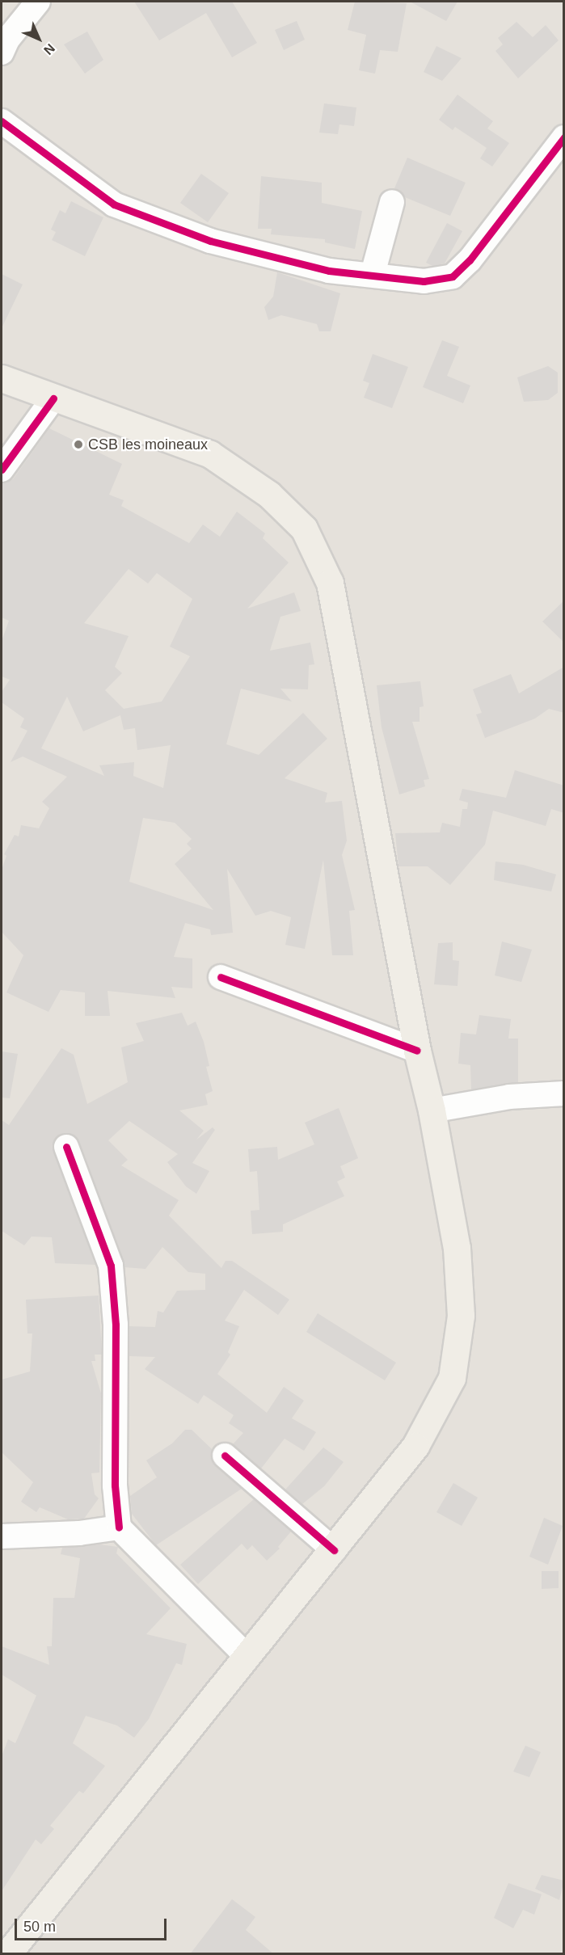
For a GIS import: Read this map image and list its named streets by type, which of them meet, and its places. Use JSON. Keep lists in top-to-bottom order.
{
  "places": ["CSB les moineaux"],
  "scale_bar": "50 m",
  "north": "bottom right"
}
